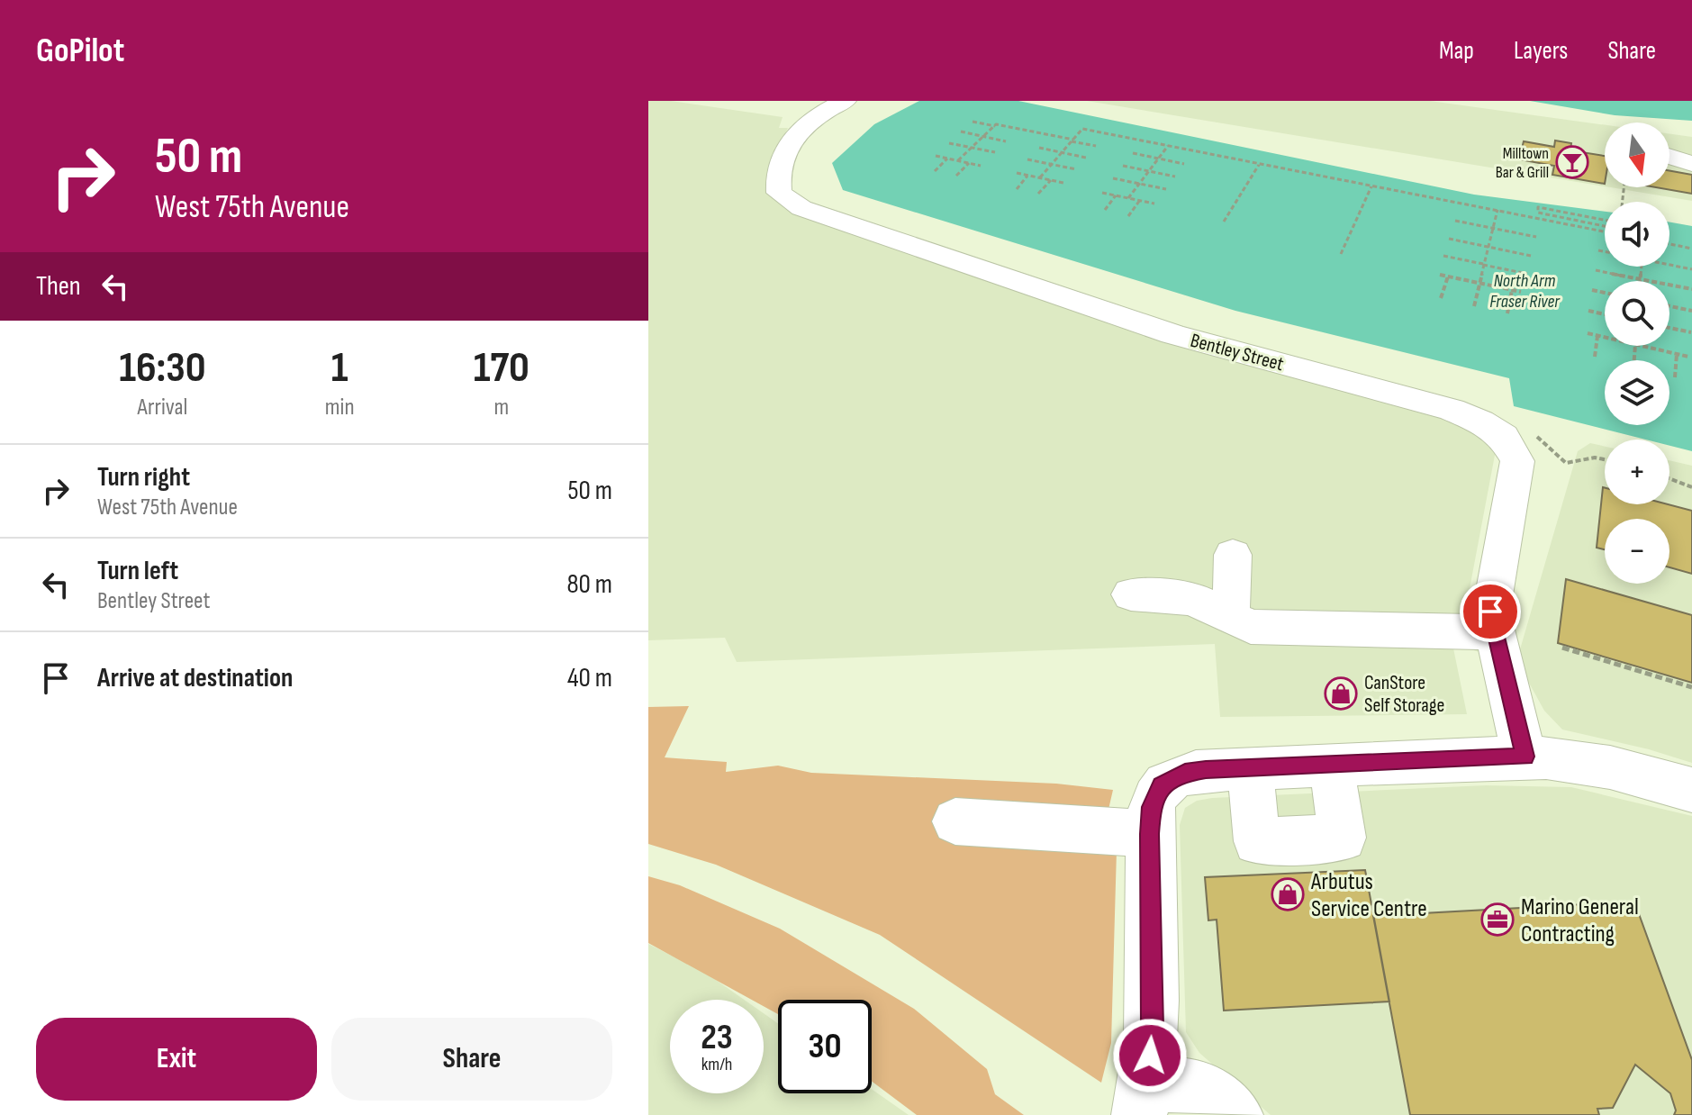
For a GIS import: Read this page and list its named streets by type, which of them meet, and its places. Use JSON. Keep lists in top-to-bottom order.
{
  "streets": {
    "street": ["Bentley Street"]
  },
  "water": ["North Arm Fraser River"],
  "places": {
    "bar": ["Milltown Bar & Grill"],
    "shop": ["CanStore Self Storage", "Arbutus Service Centre"],
    "office": ["Marino General Contracting"]
  },
  "north": "bottom",
  "page": {
    "header": "GoPilot",
    "nav": ["Map", "Layers", "Share"],
    "turn": ["50 m", "West 75th Avenue"],
    "map_buttons": ["+", "−"],
    "then": "Then",
    "eta": [
      "16:30",
      "Arrival",
      "1",
      "min",
      "170",
      "m"
    ],
    "list": [
      {
        "name": "Turn right",
        "note": "West 75th Avenue",
        "value": "50 m"
      },
      {
        "name": "Turn left",
        "note": "Bentley Street",
        "value": "80 m"
      },
      {
        "name": "Arrive at destination",
        "value": "40 m"
      }
    ],
    "speed": "23 km/h",
    "limit": "30",
    "buttons": ["Exit", "Share"]
  }
}
